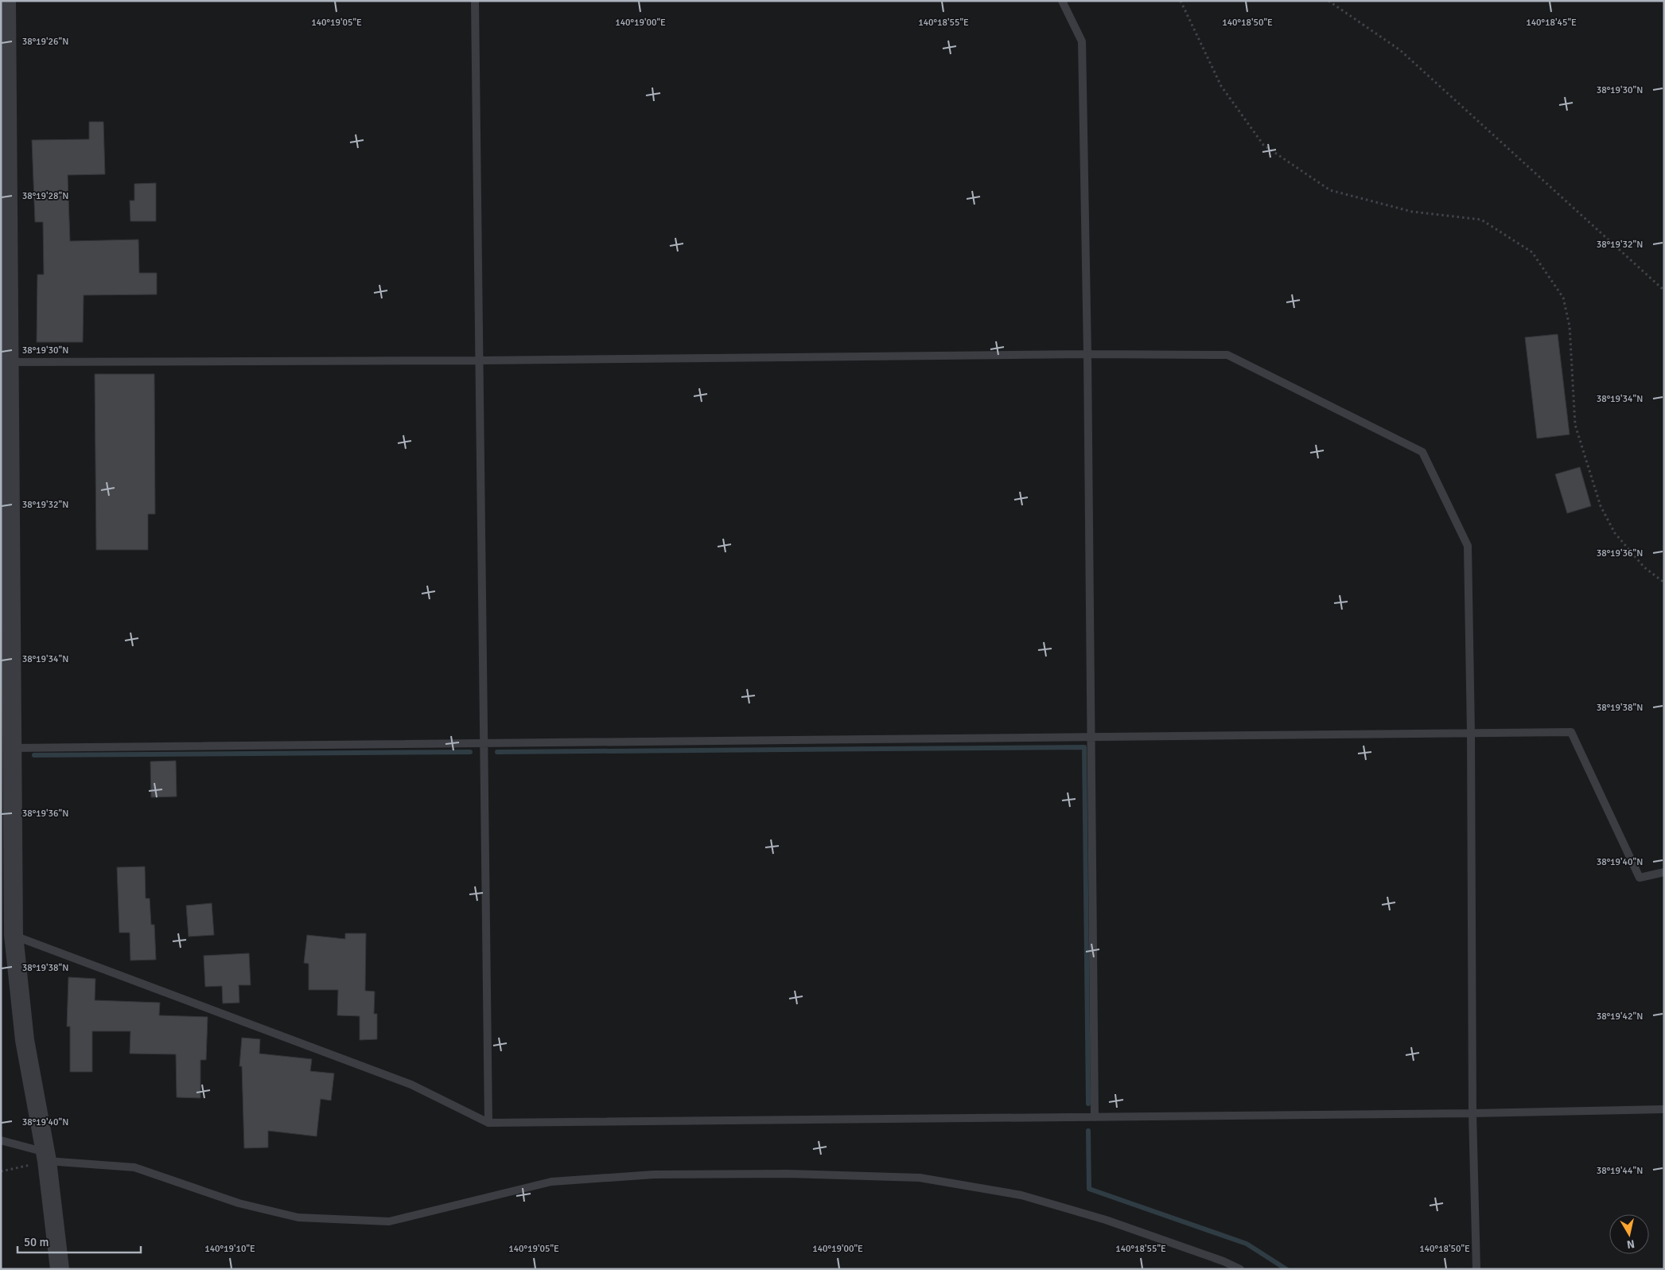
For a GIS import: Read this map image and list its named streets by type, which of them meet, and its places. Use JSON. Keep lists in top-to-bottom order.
{
  "scale_bar": "50 m",
  "north": "bottom",
  "coordinates": [
    "140°18'45\"E",
    "140°19'05\"E",
    "140°19'00\"E",
    "140°18'55\"E",
    "140°18'50\"E",
    "38°19'26\"N",
    "38°19'30\"N",
    "38°19'28\"N",
    "38°19'32\"N",
    "38°19'34\"N",
    "38°19'36\"N",
    "38°19'38\"N",
    "38°19'40\"N",
    "38°19'42\"N",
    "38°19'44\"N",
    "140°19'10\"E"
  ]
}
